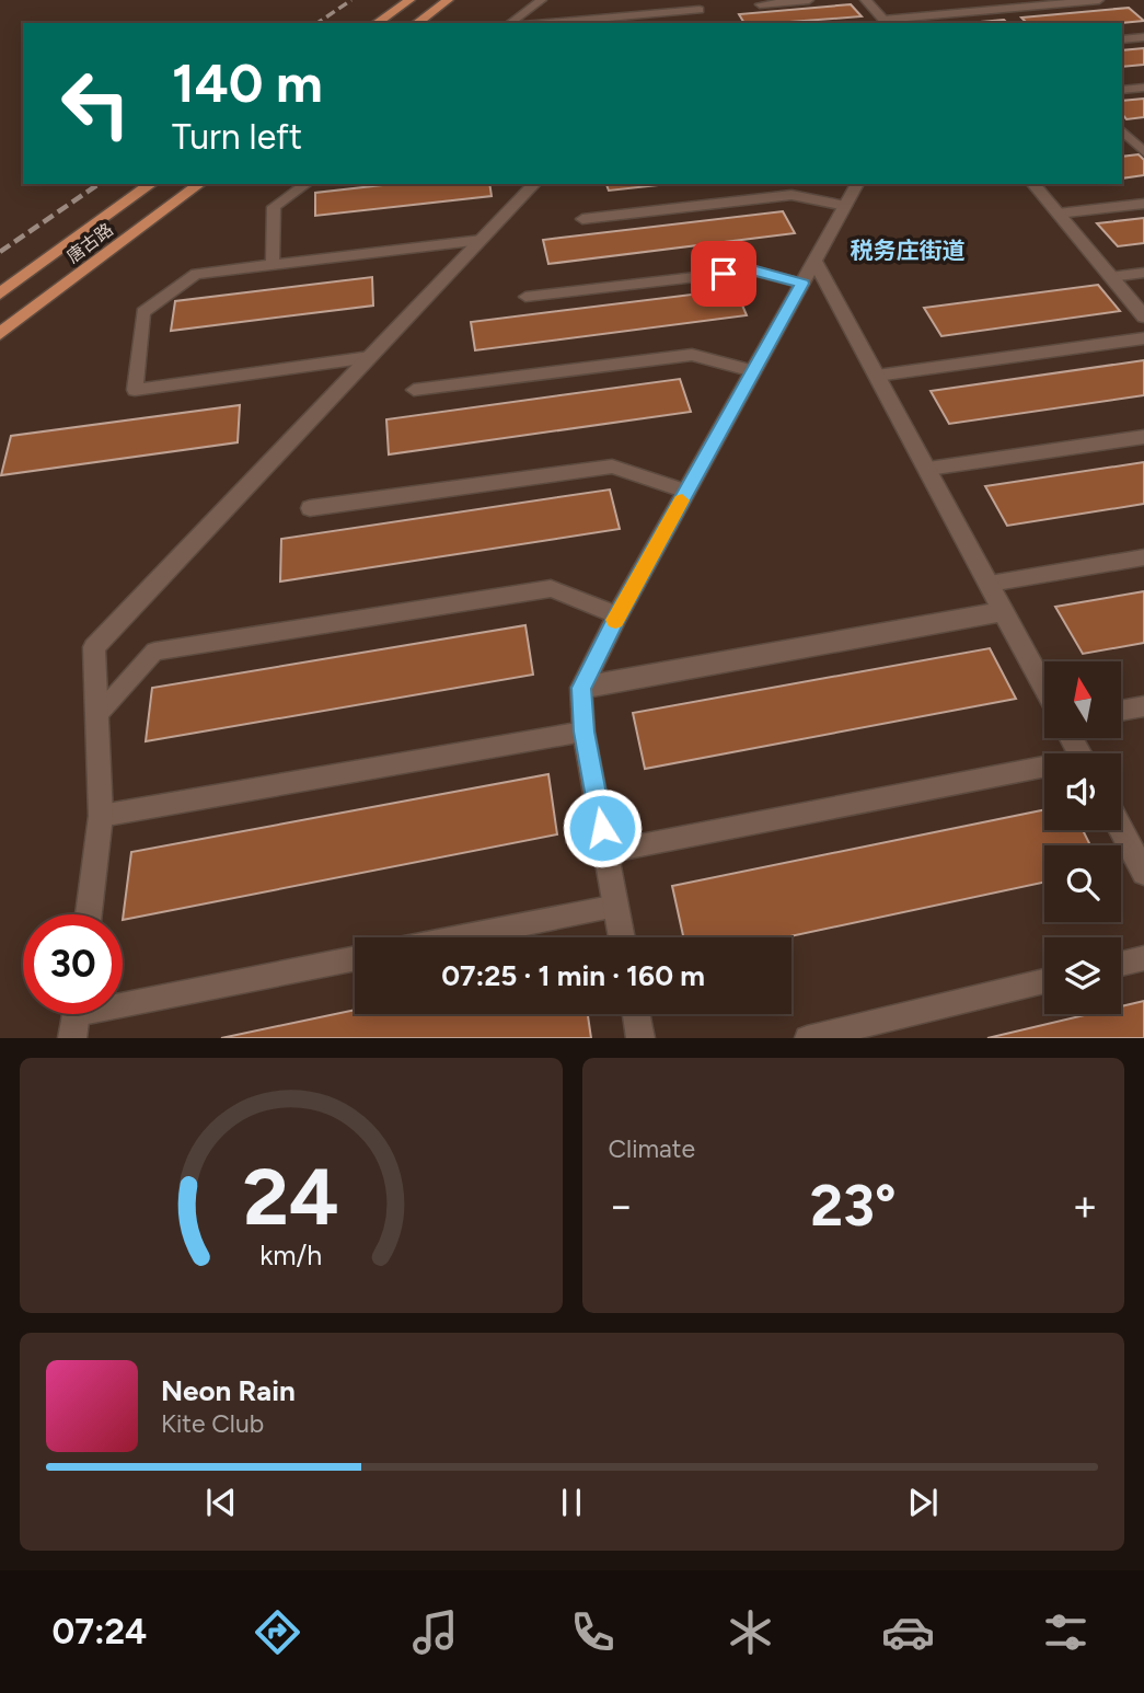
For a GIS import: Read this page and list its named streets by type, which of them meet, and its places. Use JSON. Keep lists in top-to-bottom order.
{
  "streets": {
    "main road": ["唐古路"]
  },
  "districts": ["税务庄街道"],
  "north": "top",
  "page": {
    "turn": ["140 m", "Turn left"],
    "limit": "30",
    "trip": "07:25 · 1 min · 160 m",
    "tile": "Climate",
    "heat": ["−", "23°", "+"],
    "song": ["Neon Rain", "Kite Club"],
    "tabs": "07:24",
    "gauge": ["24", "km/h"]
  }
}
